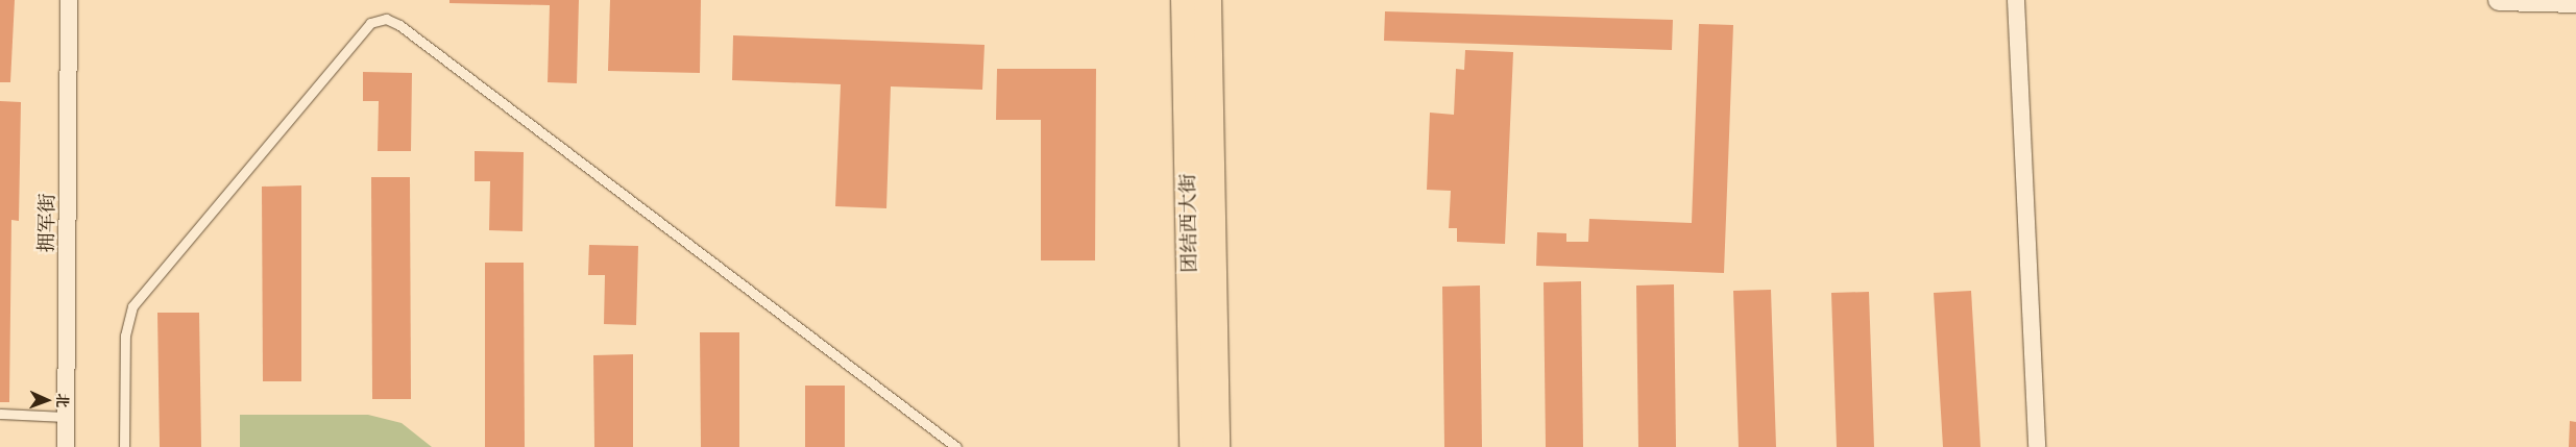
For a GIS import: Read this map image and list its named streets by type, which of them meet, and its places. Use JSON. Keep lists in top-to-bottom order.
{
  "streets": {
    "main road": ["团结西大街"],
    "street": ["拥军街"]
  },
  "north": "right"
}
